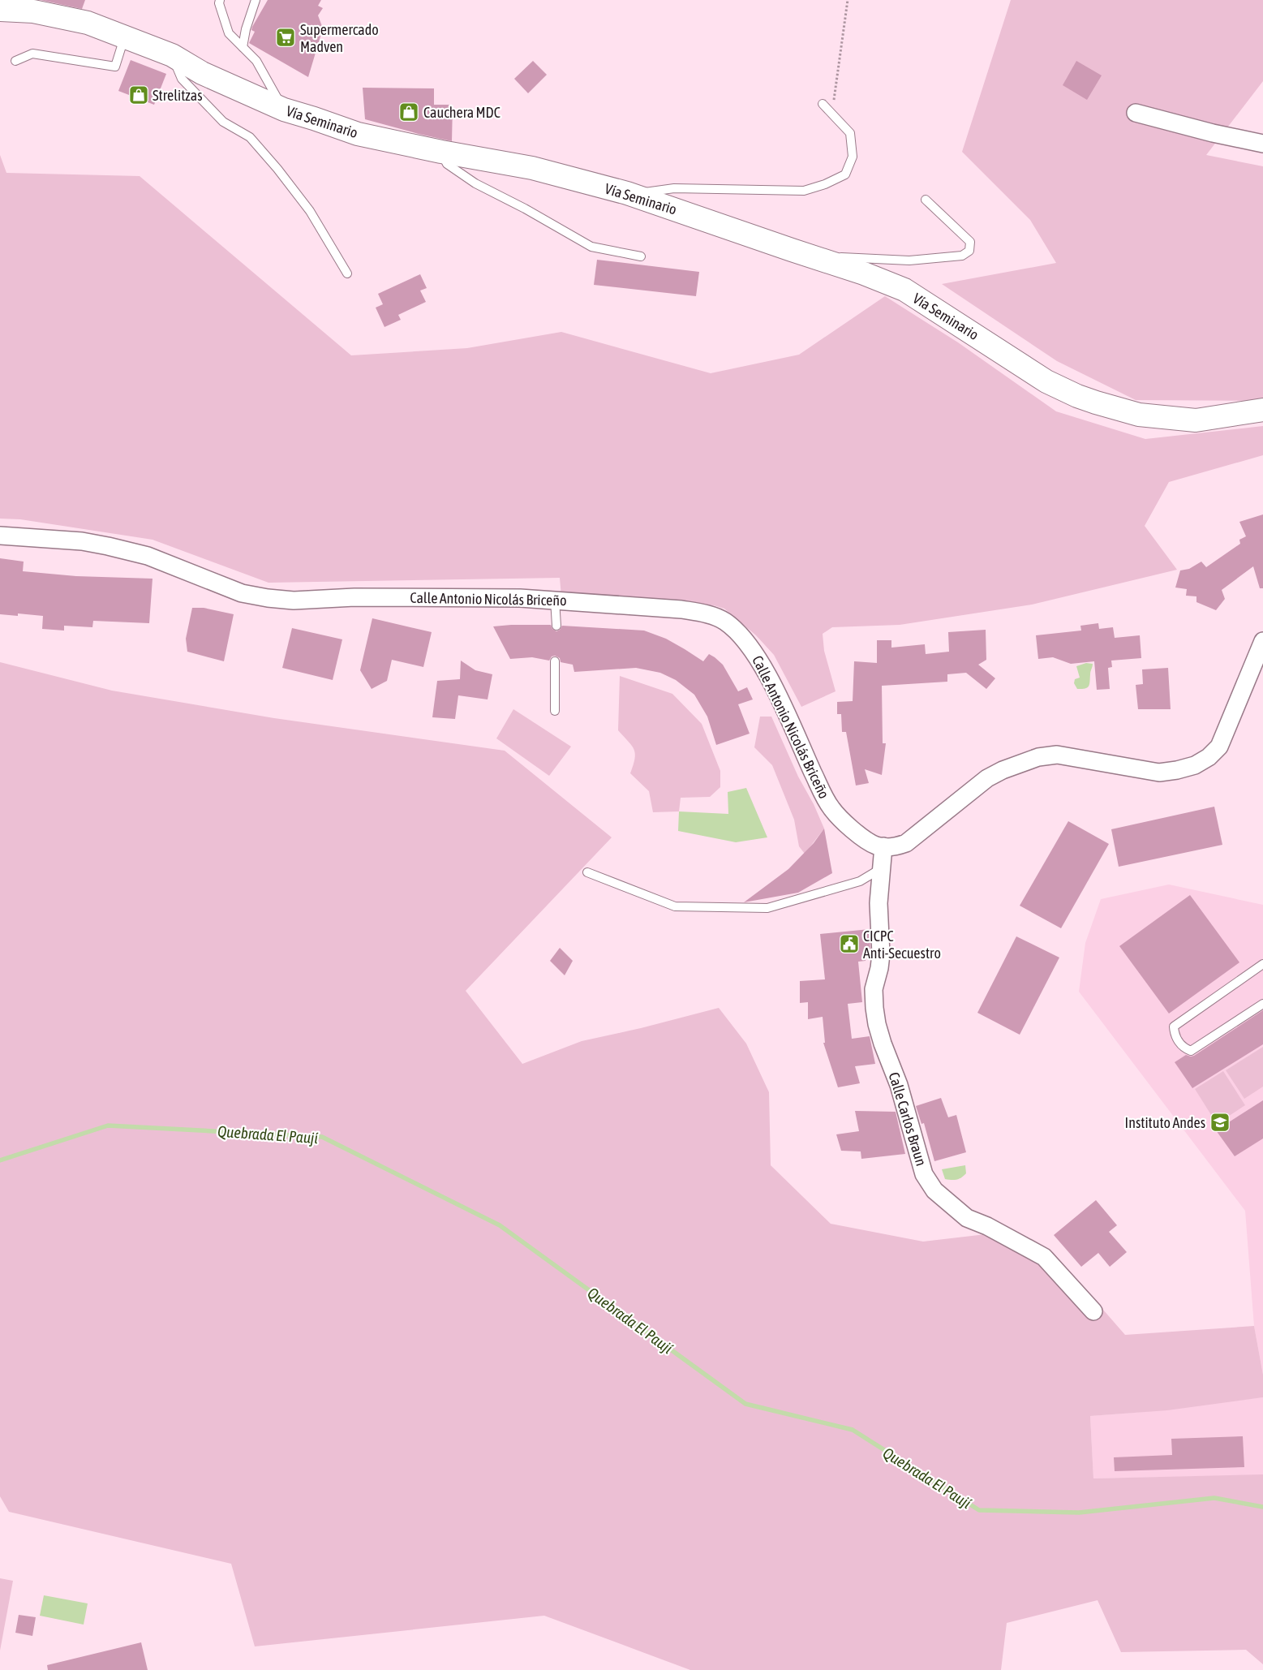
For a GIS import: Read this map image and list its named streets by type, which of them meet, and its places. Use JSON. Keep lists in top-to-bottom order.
{
  "streets": {
    "main road": ["Vía Seminario"],
    "street": ["Calle Antonio Nicolás Briceño", "Calle Carlos Braun"]
  },
  "crossings": [
    ["Calle Antonio Nicolás Briceño", "Calle Carlos Braun"]
  ],
  "water": ["Quebrada El Paují"],
  "places": {
    "supermarket": ["Supermercado Madven"],
    "shop": ["Strelitzas", "Cauchera MDC"],
    "public building": ["CICPC Anti-Secuestro"],
    "school or university": ["Instituto Andes"]
  }
}
